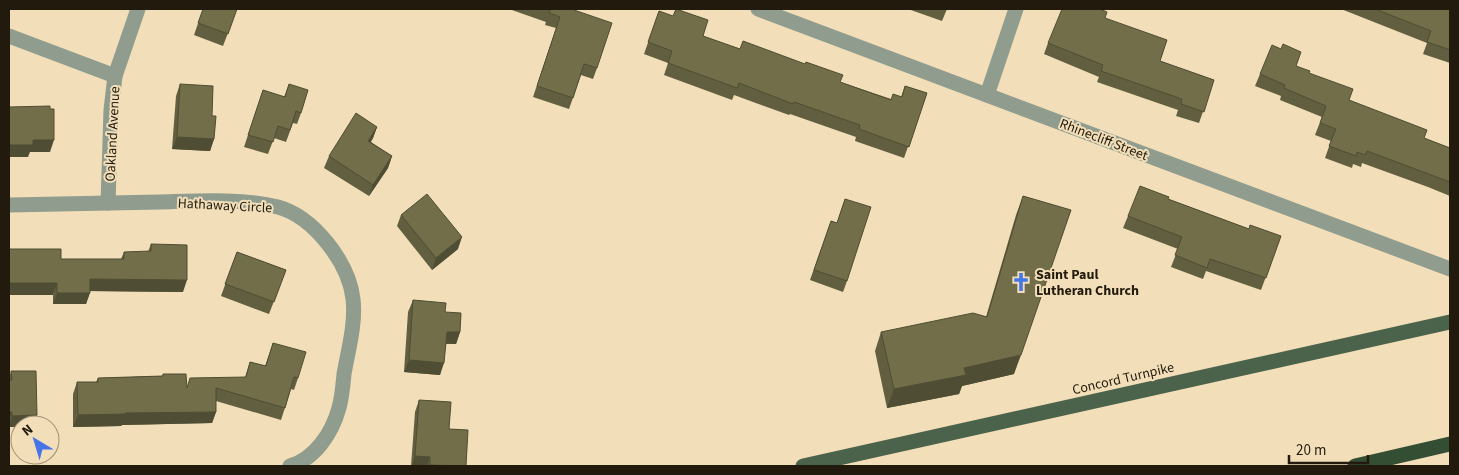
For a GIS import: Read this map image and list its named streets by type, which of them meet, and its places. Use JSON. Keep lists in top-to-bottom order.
{
  "streets": {
    "main road": ["Concord Turnpike"],
    "street": ["Oakland Avenue", "Rhinecliff Street", "Hathaway Circle"]
  },
  "crossings": [
    ["Oakland Avenue", "Hathaway Circle"]
  ],
  "places": {
    "church": ["Saint Paul Lutheran Church"]
  },
  "scale_bar": "20 m",
  "north": "top left"
}
